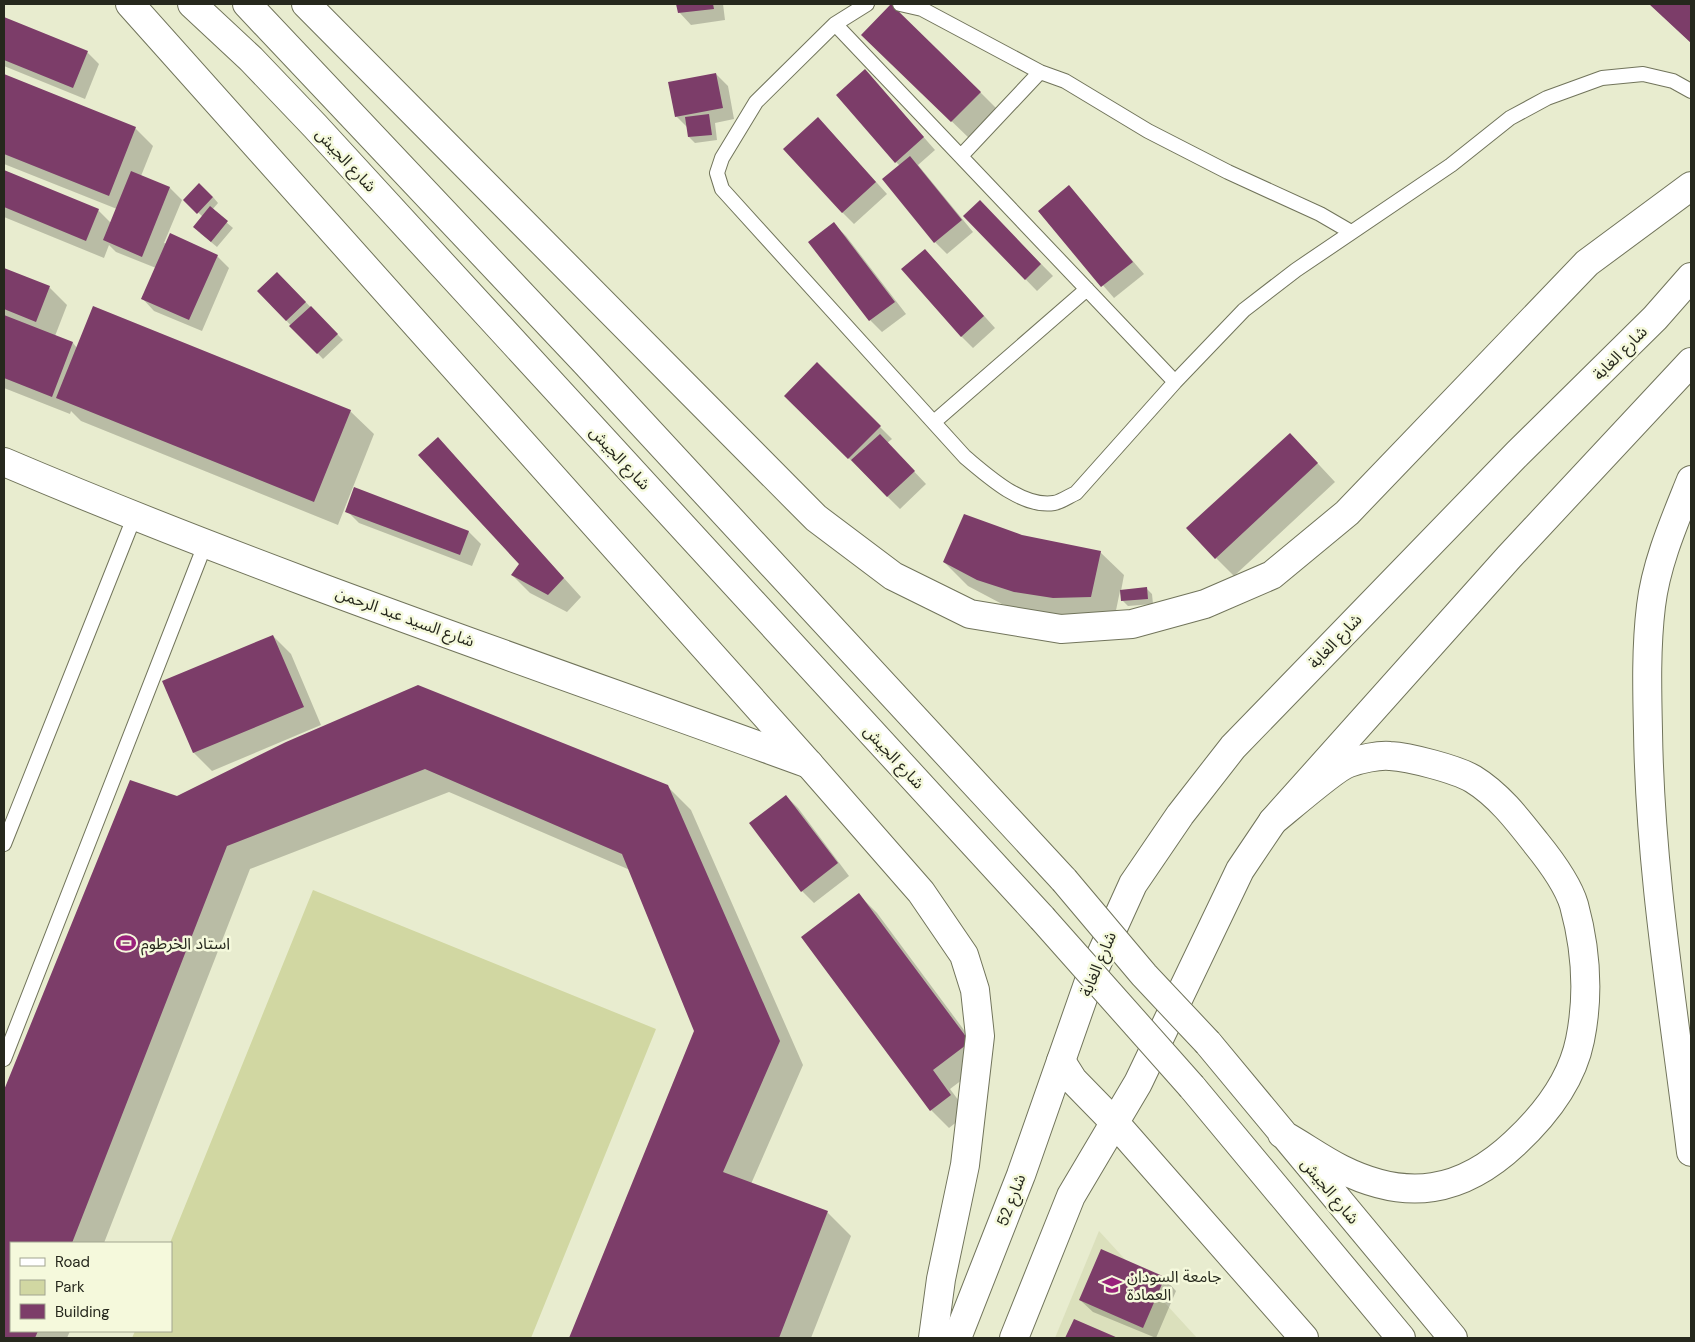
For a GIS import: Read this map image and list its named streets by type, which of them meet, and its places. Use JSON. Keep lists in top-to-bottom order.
{
  "streets": {
    "main road": [
      "شارع الجيش",
      "شارع الغابة",
      "شارع السيد عبد الرحمن",
      "شارع 52"
    ]
  },
  "crossings": [
    ["شارع الغابة", "شارع 52"]
  ],
  "places": {
    "sports": ["استاد الخرطوم"],
    "school or university": ["جامعة السودان العمادة"]
  },
  "legend": ["Road", "Park", "Building"]
}
